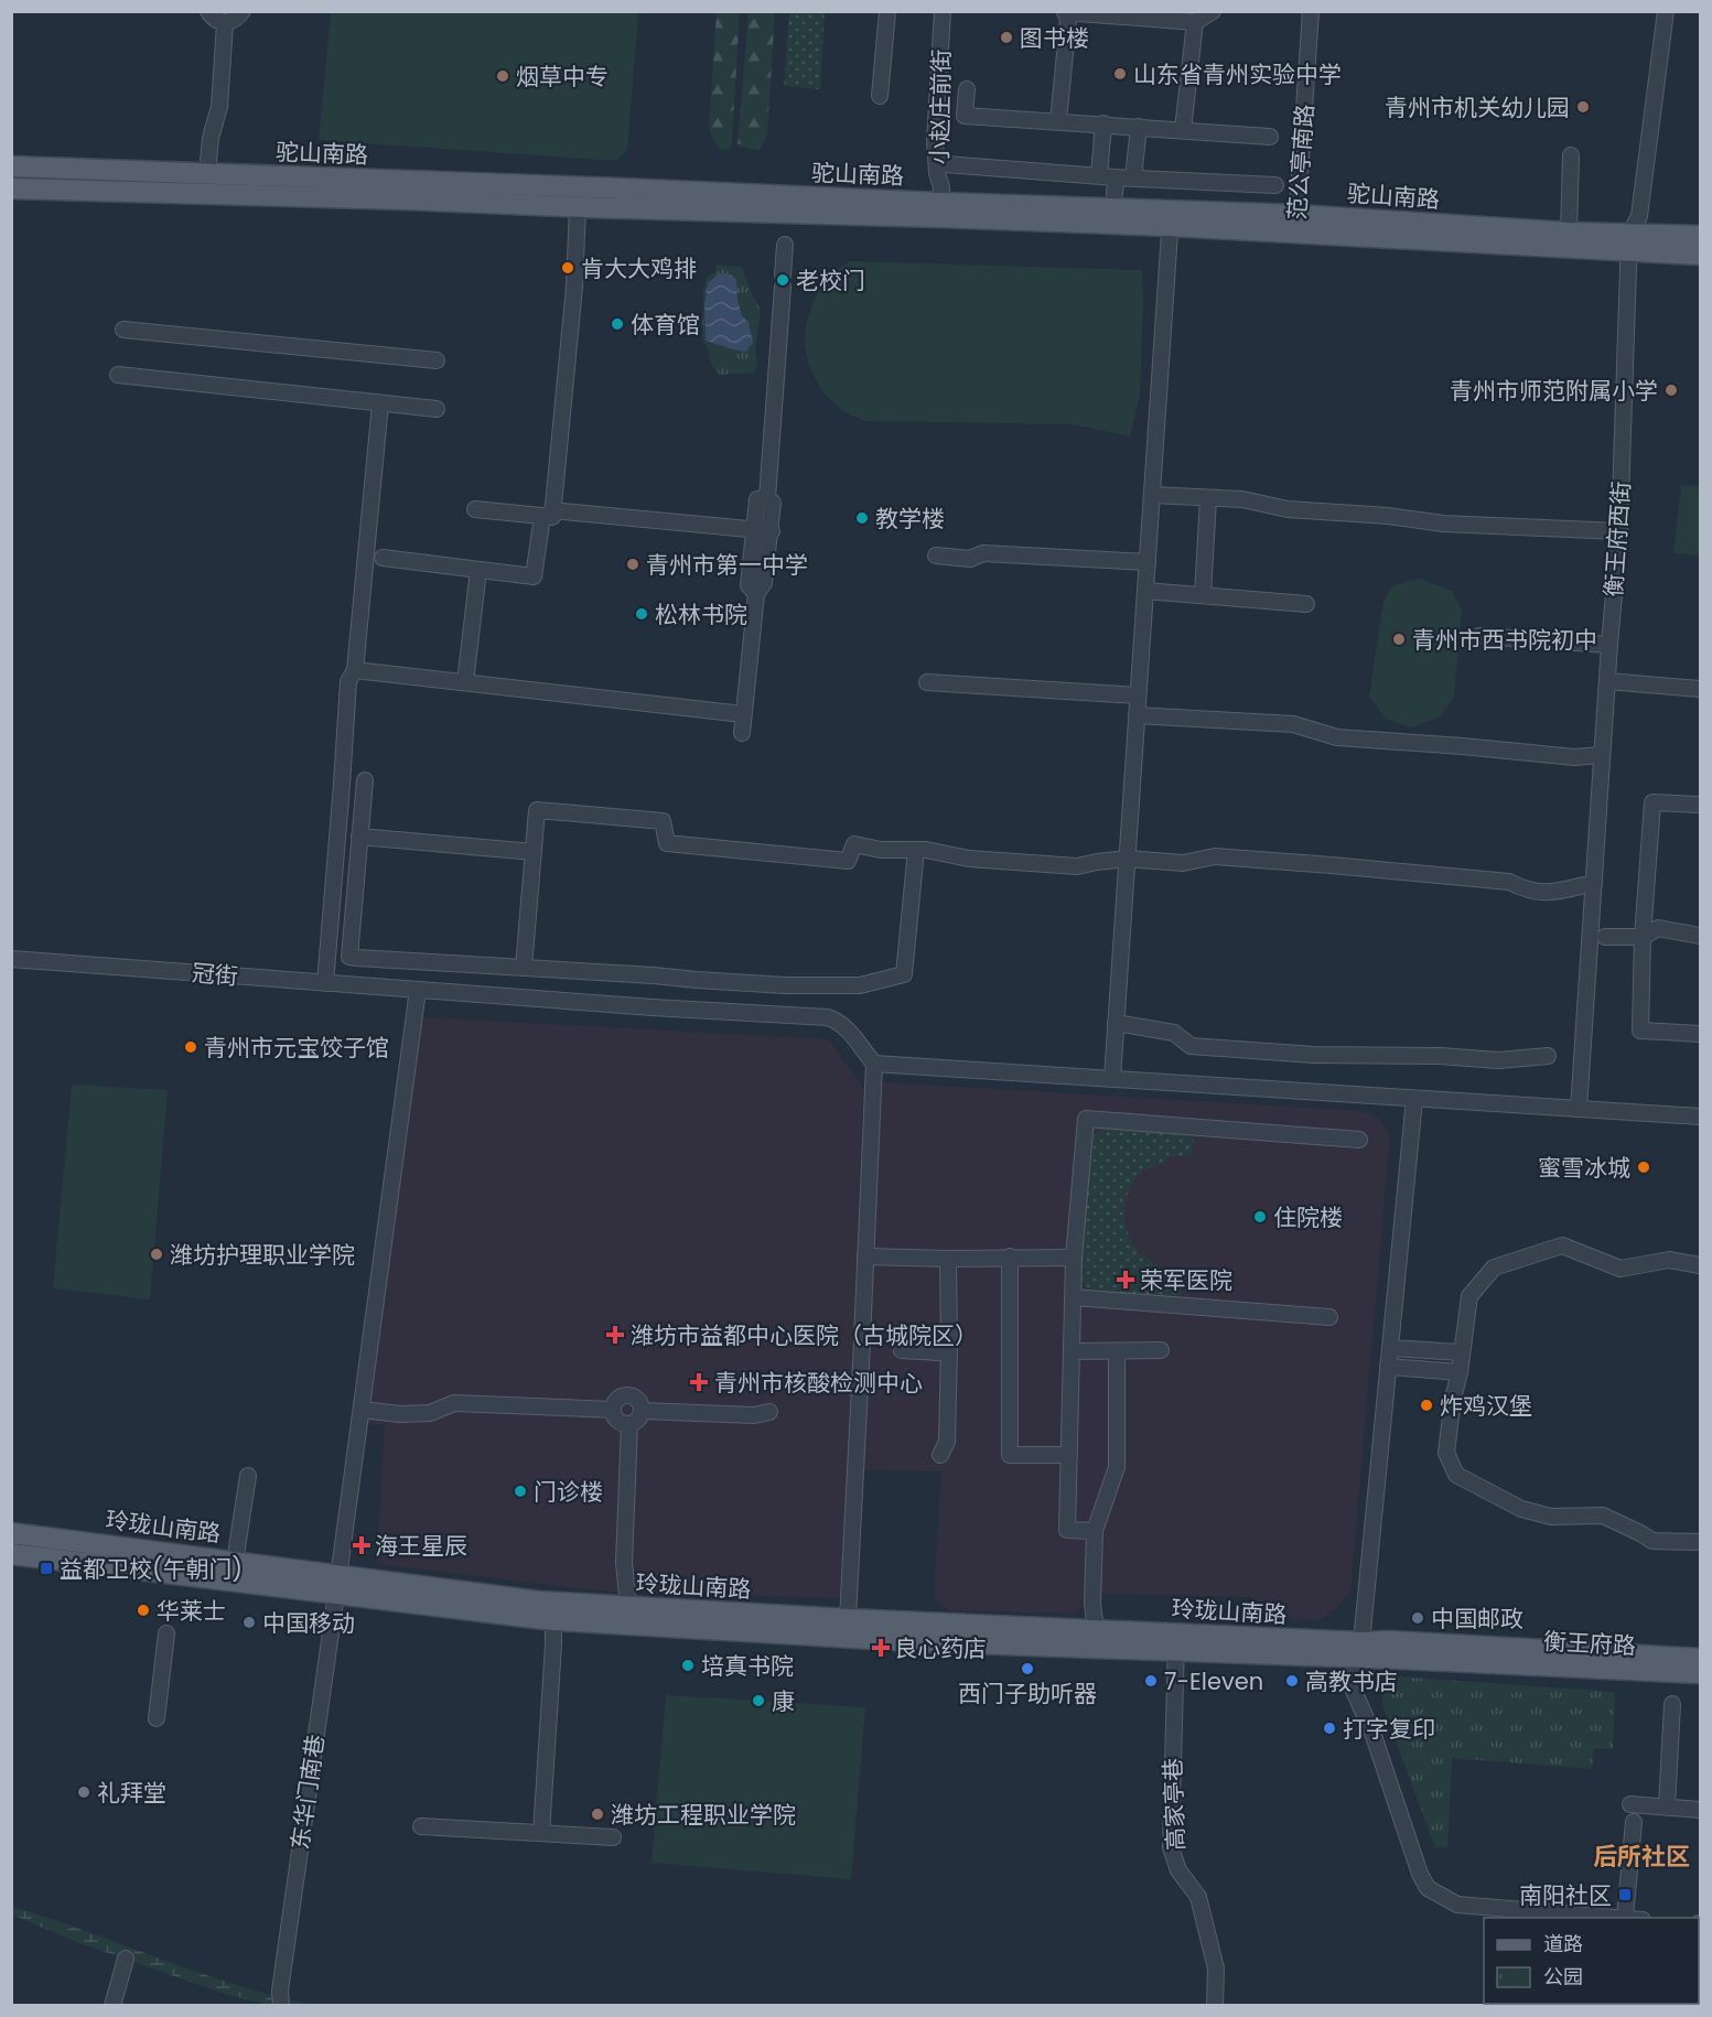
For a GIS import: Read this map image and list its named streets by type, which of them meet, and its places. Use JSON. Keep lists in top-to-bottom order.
{
  "streets": {
    "main road": ["驼山南路", "玲珑山南路", "衡王府路"],
    "street": [
      "小赵庄前街",
      "范公亭南路",
      "衡王府西街",
      "冠街",
      "东华门南巷",
      "高家亭巷"
    ]
  },
  "crossings": [
    ["小赵庄前街", "驼山南路"],
    ["驼山南路", "范公亭南路"],
    ["驼山南路", "衡王府西街"],
    ["冠街", "东华门南巷"],
    ["玲珑山南路", "衡王府路"],
    ["玲珑山南路", "东华门南巷"],
    ["玲珑山南路", "高家亭巷"]
  ],
  "districts": ["后所社区"],
  "places": {
    "other": [
      "图书楼",
      "山东省青州实验中学",
      "烟草中专",
      "青州市机关幼儿园",
      "肯大大鸡排",
      "老校门",
      "体育馆",
      "青州市师范附属小学",
      "教学楼",
      "青州市第一中学",
      "松林书院",
      "青州市西书院初中",
      "青州市元宝饺子馆",
      "蜜雪冰城",
      "住院楼",
      "潍坊护理职业学院",
      "炸鸡汉堡",
      "门诊楼",
      "华莱士",
      "中国邮政",
      "中国移动",
      "培真书院",
      "西门子助听器",
      "7-Eleven",
      "高教书店",
      "康",
      "打字复印",
      "礼拜堂",
      "潍坊工程职业学院"
    ],
    "health": [
      "荣军医院",
      "潍坊市益都中心医院（古城院区）",
      "青州市核酸检测中心",
      "海王星辰",
      "良心药店"
    ],
    "transit": ["益都卫校(午朝门)", "南阳社区"]
  },
  "legend": ["道路", "公园"]
}
